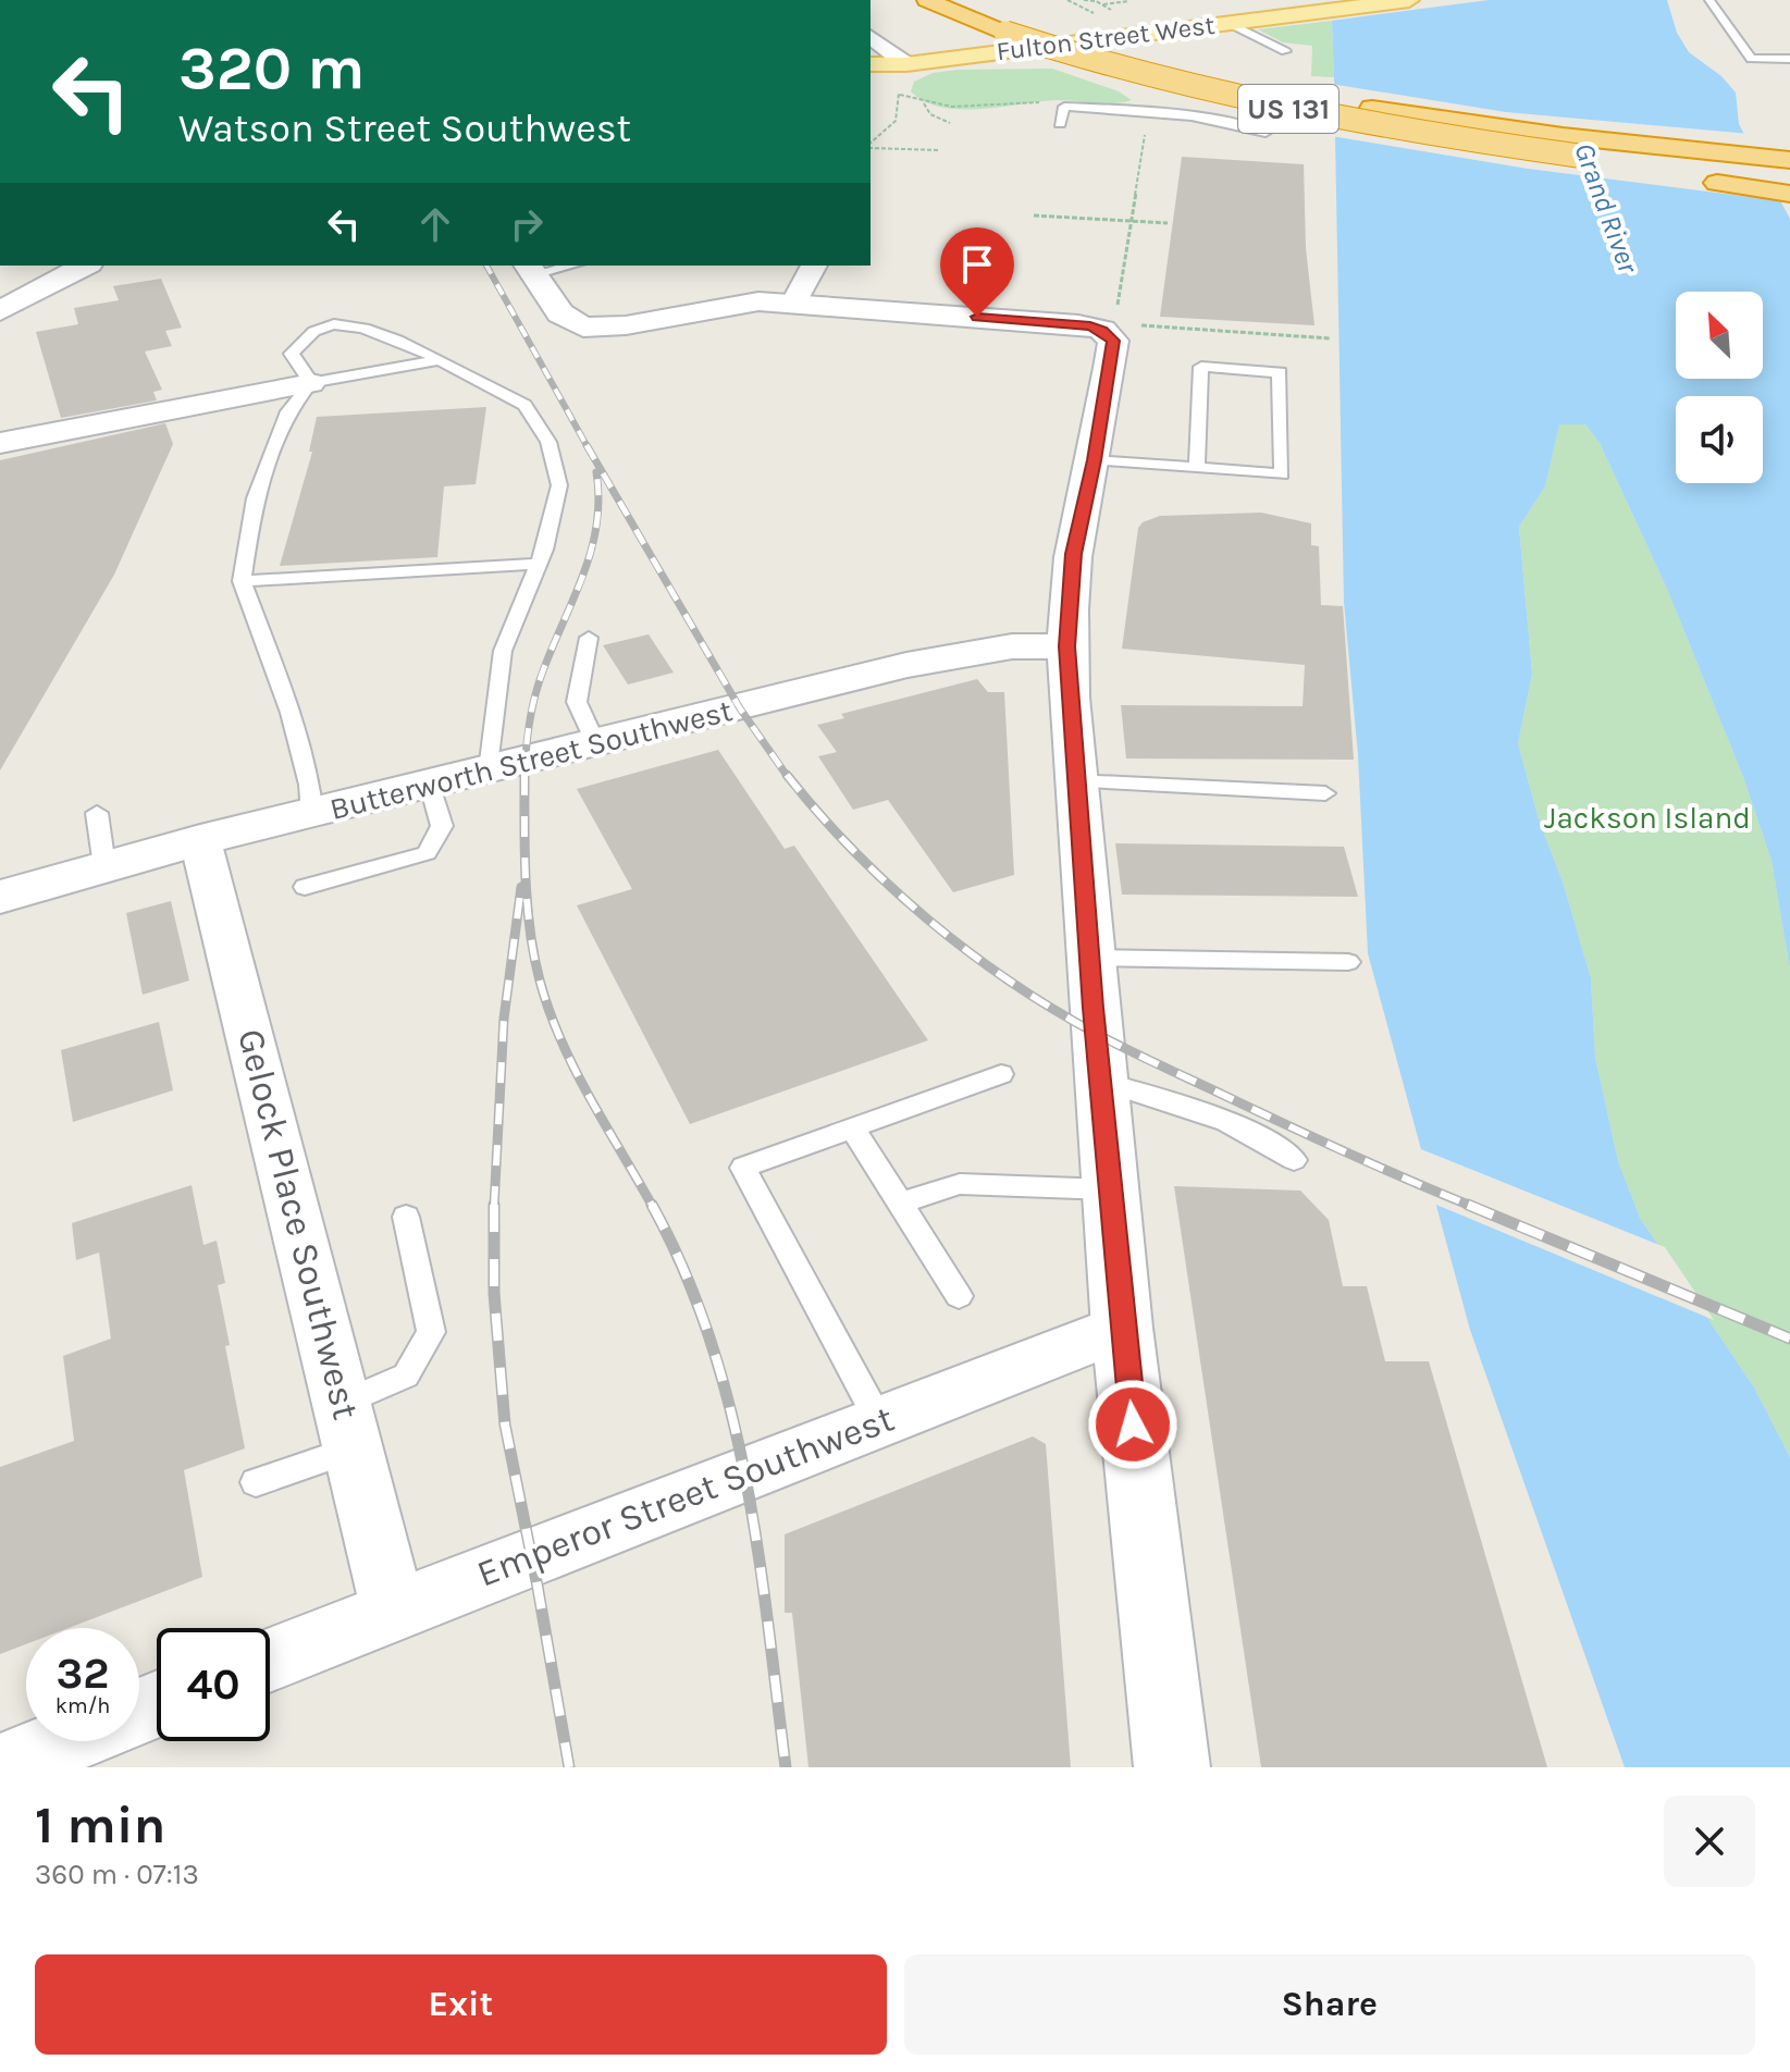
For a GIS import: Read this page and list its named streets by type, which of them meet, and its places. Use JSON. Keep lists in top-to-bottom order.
{
  "streets": {
    "highway": ["US 131"],
    "main road": ["Fulton Street West"],
    "street": ["Butterworth Street Southwest", "Gelock Place Southwest", "Emperor Street Southwest"]
  },
  "crossings": [
    ["Butterworth Street Southwest", "Gelock Place Southwest"],
    ["Gelock Place Southwest", "Emperor Street Southwest"]
  ],
  "water": ["Grand River"],
  "parks": ["Jackson Island"],
  "north": "top left",
  "page": {
    "turn": ["320 m", "Watson Street Southwest"],
    "speed": "32 km/h",
    "limit": "40",
    "heading": ["1 min", "360 m · 07:13"],
    "buttons": ["Exit", "Share"]
  }
}
